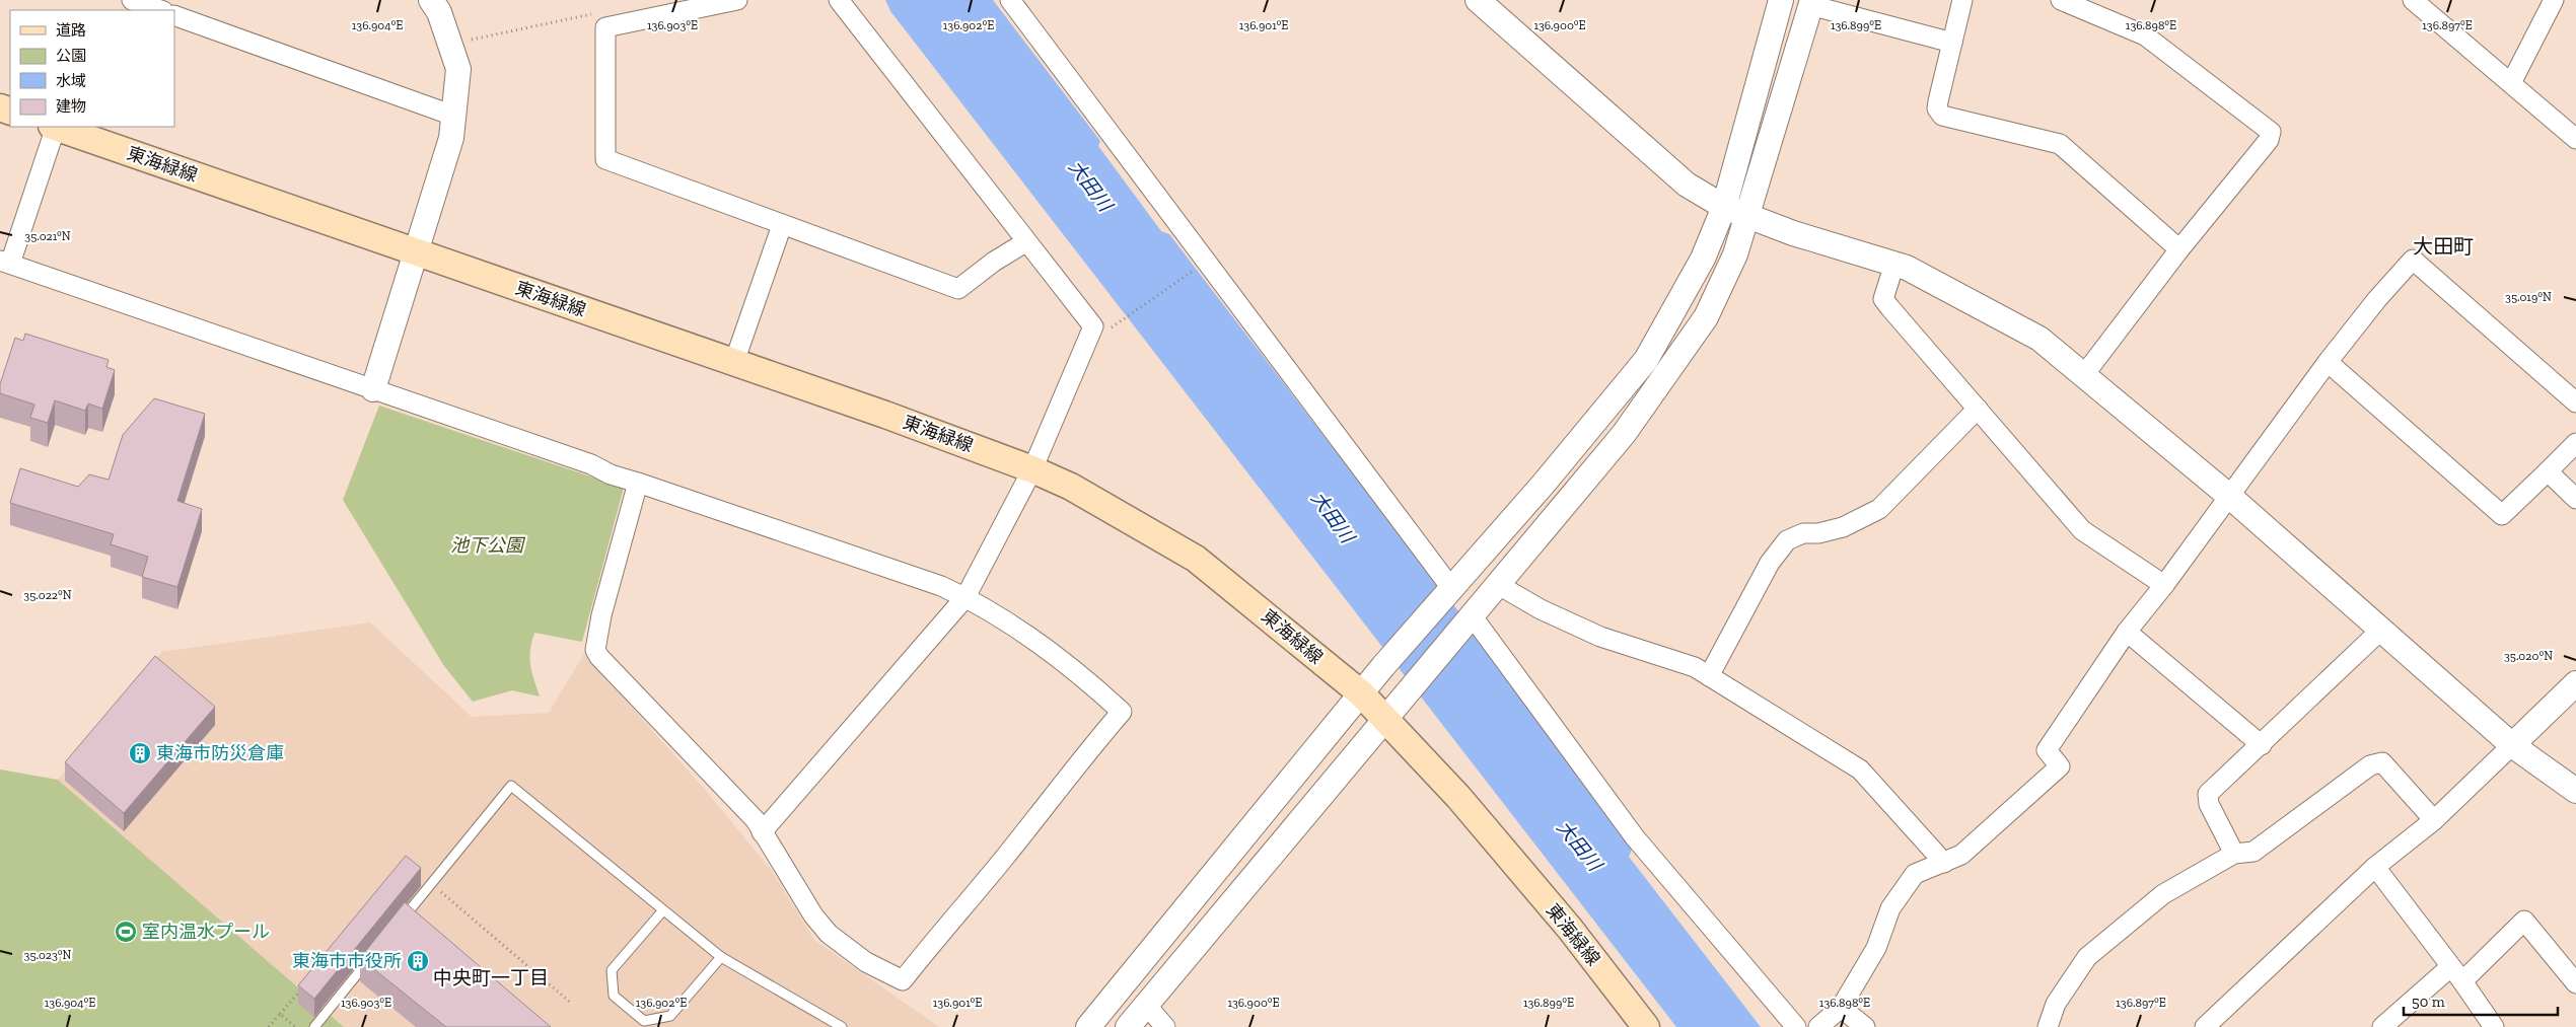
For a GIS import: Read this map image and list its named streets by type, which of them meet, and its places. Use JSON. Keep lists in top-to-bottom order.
{
  "streets": {
    "main road": ["東海緑線"]
  },
  "districts": ["大田町", "中央町一丁目"],
  "water": ["大田川"],
  "parks": ["池下公園"],
  "places": {
    "building": ["東海市防災倉庫", "東海市市役所"],
    "sports": ["室内温水プール"]
  },
  "legend": [
    "道路",
    "公園",
    "水域",
    "建物"
  ],
  "scale_bar": "50 m",
  "coordinates": [
    "136.904°E",
    "136.903°E",
    "136.902°E",
    "136.901°E",
    "136.900°E",
    "136.899°E",
    "136.898°E",
    "136.897°E",
    "35.021°N",
    "35.019°N",
    "35.022°N",
    "35.020°N",
    "35.023°N"
  ]
}
